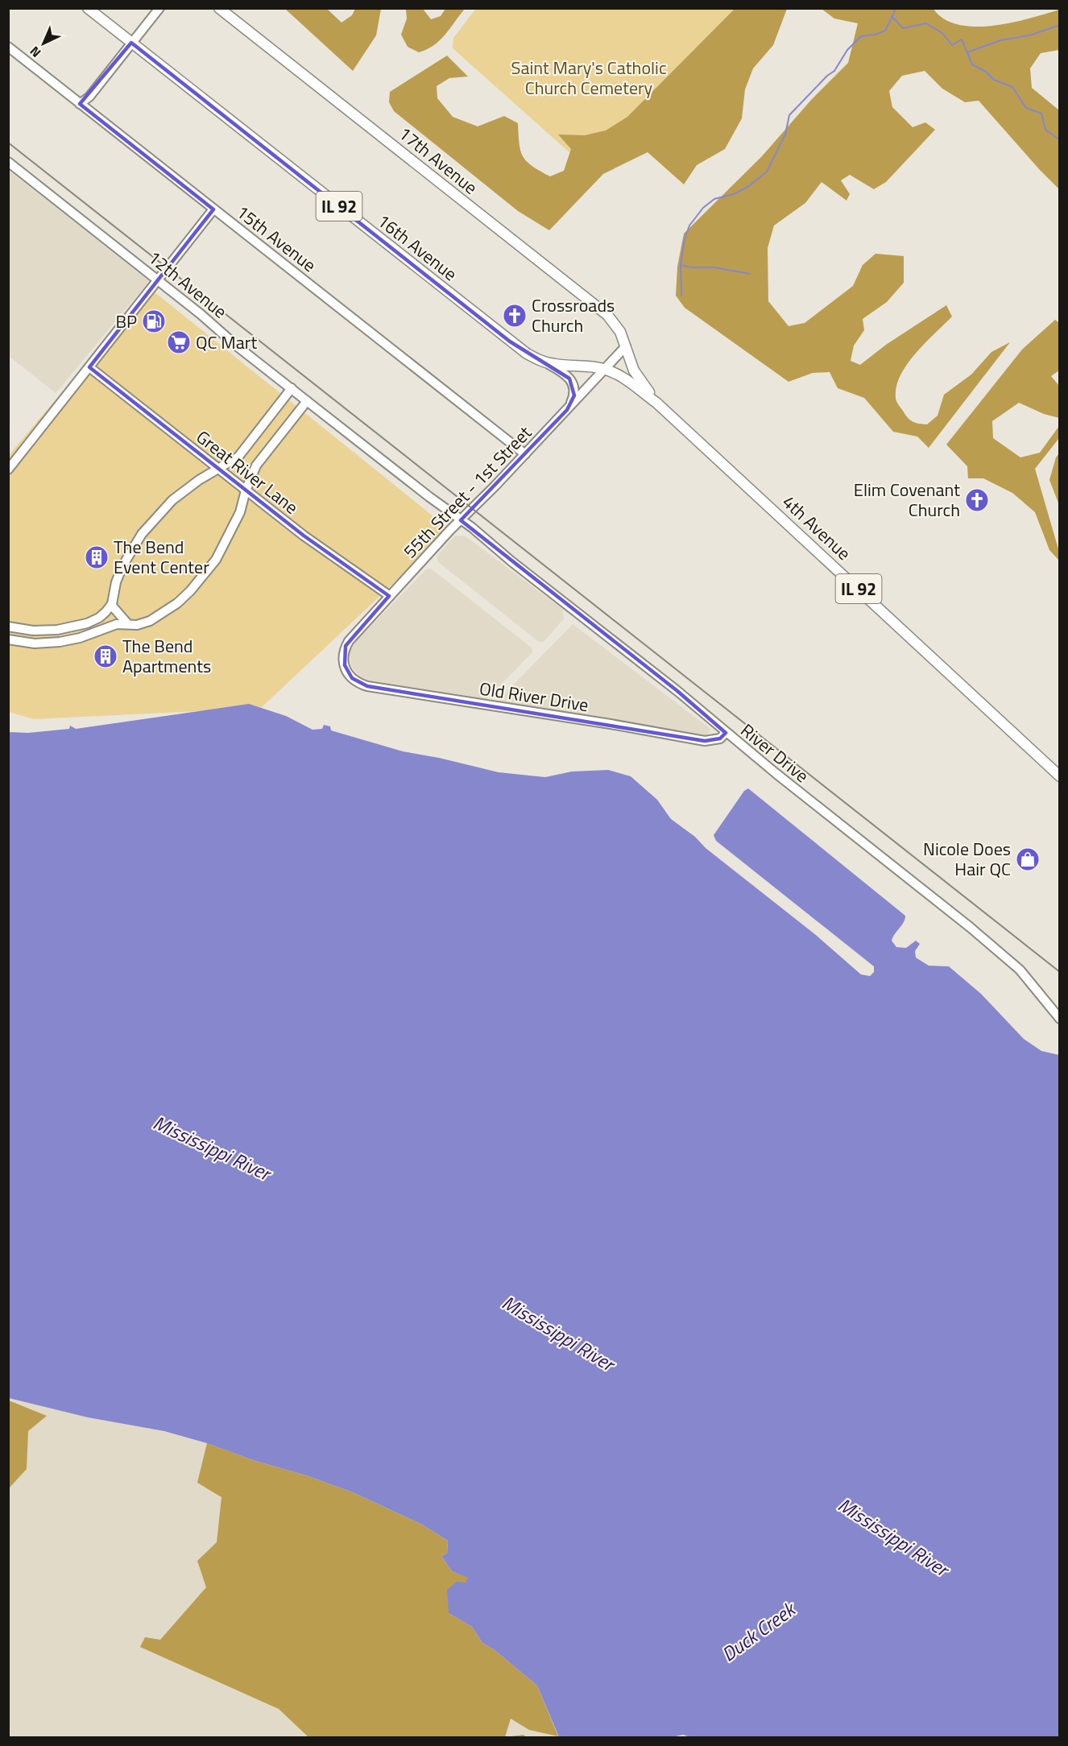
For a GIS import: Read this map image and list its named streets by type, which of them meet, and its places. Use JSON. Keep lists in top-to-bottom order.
{
  "streets": {
    "main road": [
      "17th Avenue",
      "IL 92",
      "16th Avenue",
      "4th Avenue"
    ],
    "street": [
      "15th Avenue",
      "12th Avenue",
      "Great River Lane",
      "55th Street - 1st Street",
      "Old River Drive",
      "River Drive"
    ]
  },
  "crossings": [
    ["17th Avenue", "55th Street - 1st Street"],
    ["17th Avenue", "4th Avenue"],
    ["15th Avenue", "55th Street - 1st Street"],
    ["16th Avenue", "55th Street - 1st Street"],
    ["16th Avenue", "4th Avenue"],
    ["12th Avenue", "55th Street - 1st Street"],
    ["12th Avenue", "River Drive"],
    ["Great River Lane", "55th Street - 1st Street"],
    ["55th Street - 1st Street", "4th Avenue"],
    ["55th Street - 1st Street", "Old River Drive"],
    ["55th Street - 1st Street", "River Drive"],
    ["Old River Drive", "River Drive"]
  ],
  "water": ["Mississippi River", "Duck Creek"],
  "parks": ["Saint Mary's Catholic Church Cemetery"],
  "places": {
    "church": ["Crossroads Church", "Elim Covenant Church"],
    "fuel station": ["BP"],
    "supermarket": ["QC Mart"],
    "building": ["The Bend Event Center", "The Bend Apartments"],
    "shop": ["Nicole Does Hair QC"]
  },
  "north": "bottom left"
}
